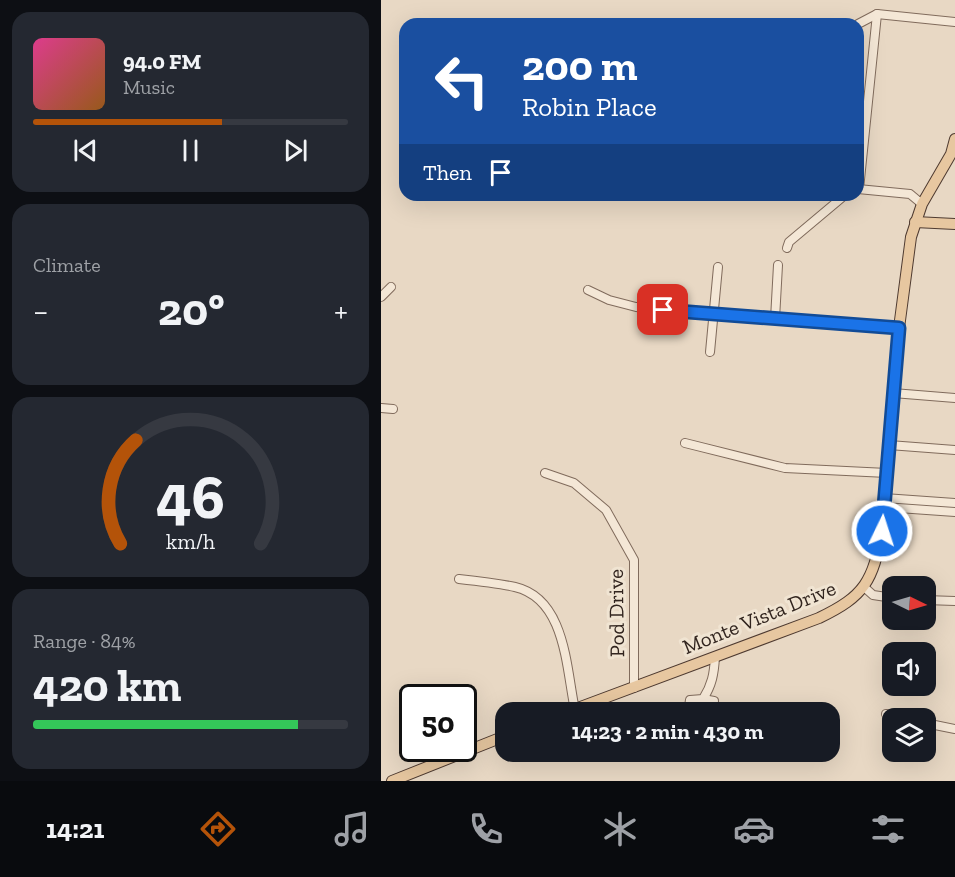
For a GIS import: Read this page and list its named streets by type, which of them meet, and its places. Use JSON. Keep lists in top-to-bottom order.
{
  "streets": {
    "main road": ["Monte Vista Drive"],
    "street": ["Pod Drive"]
  },
  "crossings": [
    ["Pod Drive", "Monte Vista Drive"]
  ],
  "north": "right",
  "page": {
    "turn": ["200 m", "Robin Place"],
    "song": ["94.0 FM", "Music"],
    "then": "Then",
    "tile": [
      "Climate",
      ["Range · 84%", "420 km"]
    ],
    "heat": ["−", "20°", "+"],
    "limit": "50",
    "trip": "14:23 · 2 min · 430 m",
    "tabs": "14:21",
    "gauge": ["46", "km/h"]
  }
}
